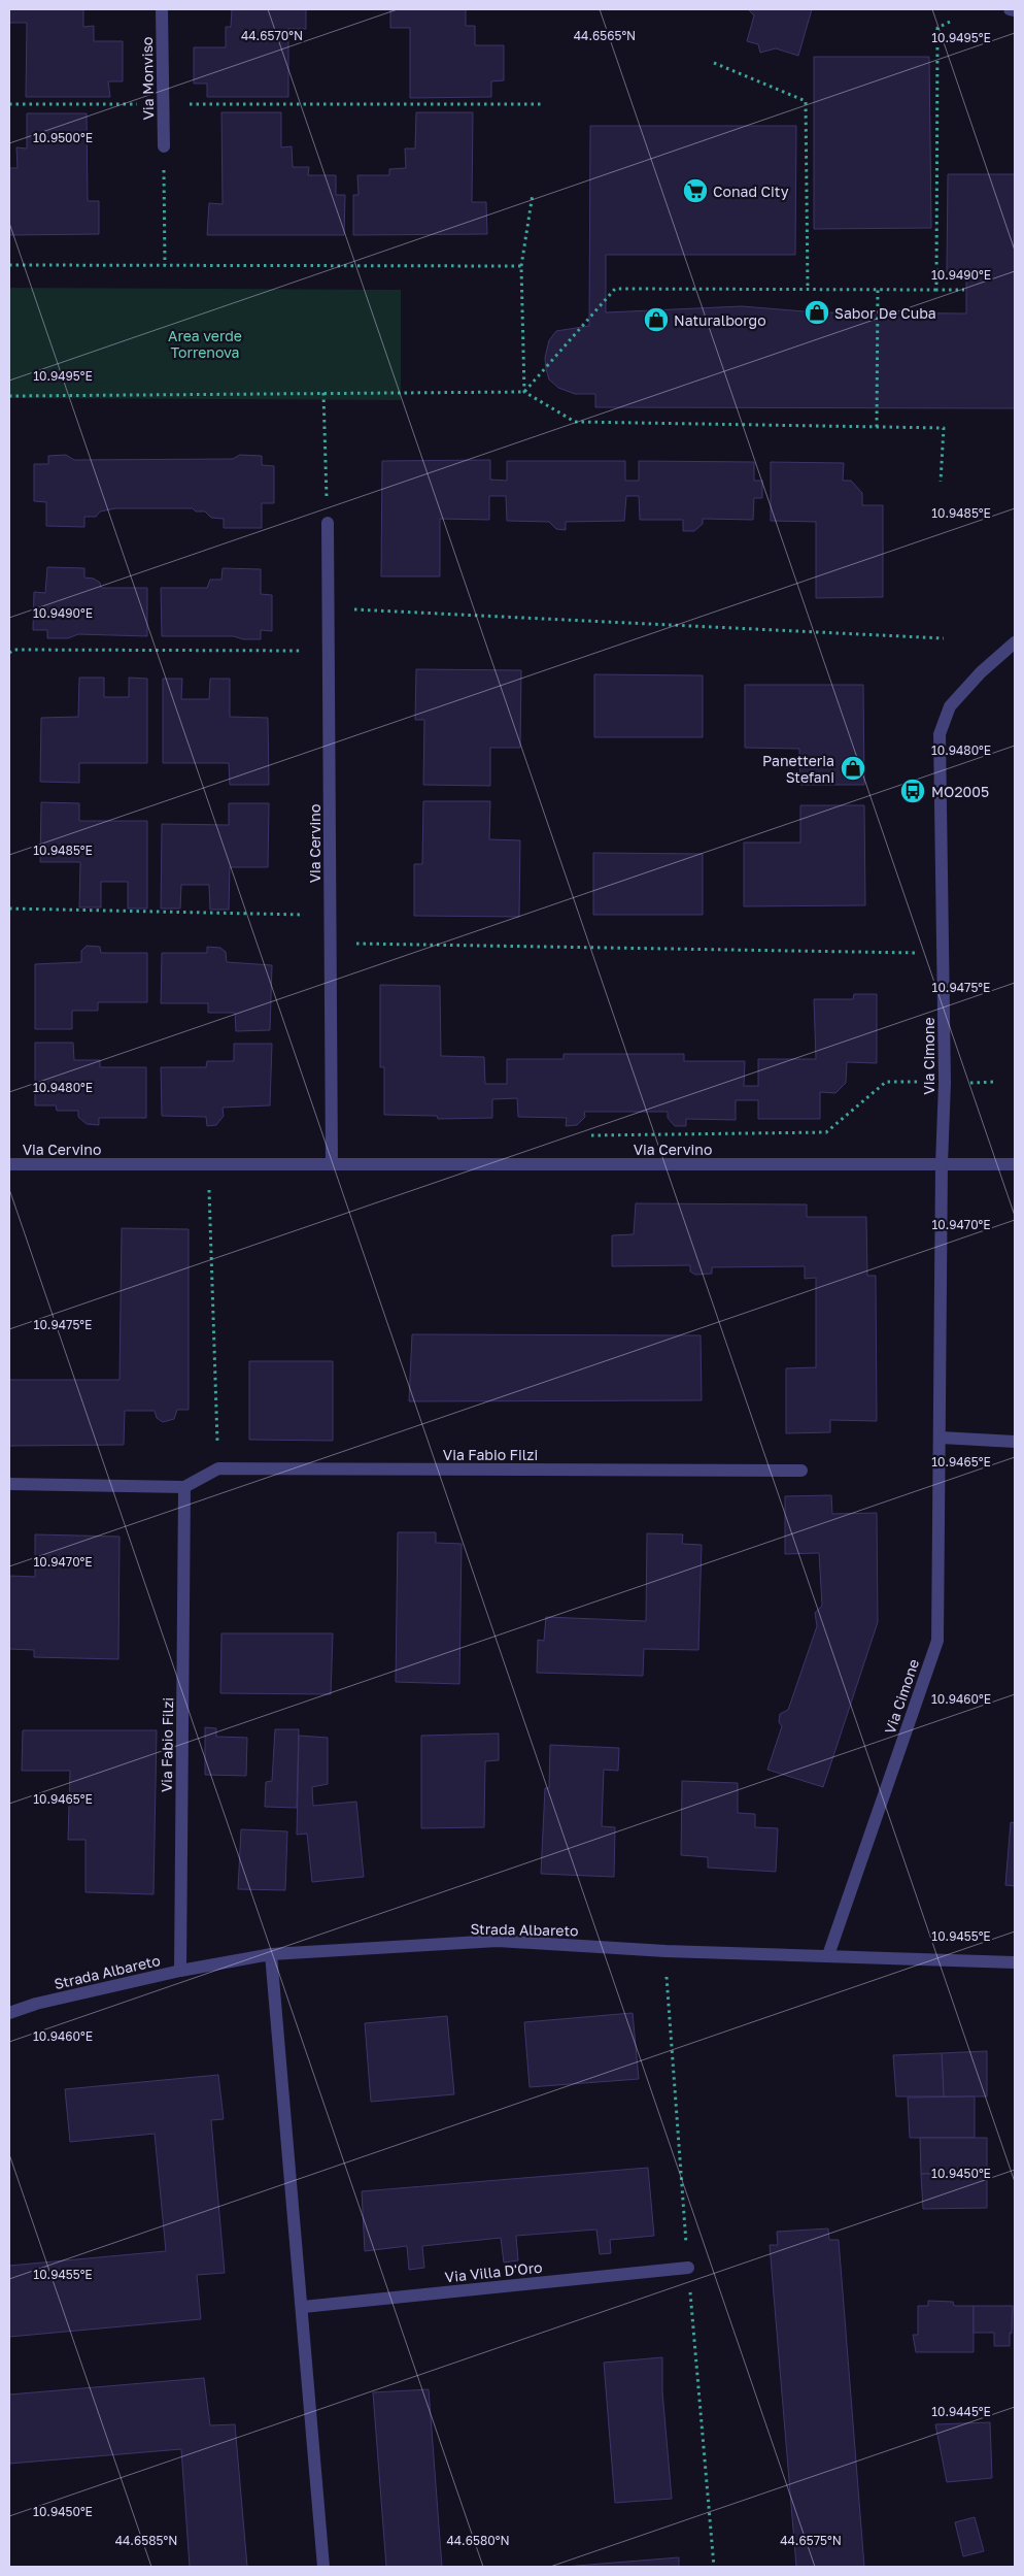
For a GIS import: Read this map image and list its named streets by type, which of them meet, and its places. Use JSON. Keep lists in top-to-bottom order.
{
  "streets": {
    "street": [
      "Via Monviso",
      "Via Cervino",
      "Via Cimone",
      "Via Fabio Filzi",
      "Strada Albareto",
      "Via Villa D'Oro"
    ]
  },
  "crossings": [
    ["Via Cervino", "Via Cimone"],
    ["Via Cimone", "Strada Albareto"],
    ["Via Fabio Filzi", "Strada Albareto"]
  ],
  "parks": ["Area verde Torrenova"],
  "places": {
    "supermarket": ["Conad City"],
    "shop": ["Sabor De Cuba", "Naturalborgo", "Panetteria Stefani"],
    "bus stop": ["MO2005"]
  },
  "coordinates": [
    "44.6570°N",
    "44.6565°N",
    "10.9495°E",
    "10.9500°E",
    "10.9490°E",
    "10.9485°E",
    "10.9480°E",
    "10.9475°E",
    "10.9470°E",
    "10.9465°E",
    "10.9460°E",
    "10.9455°E",
    "10.9450°E",
    "10.9445°E",
    "44.6585°N",
    "44.6580°N",
    "44.6575°N"
  ]
}
